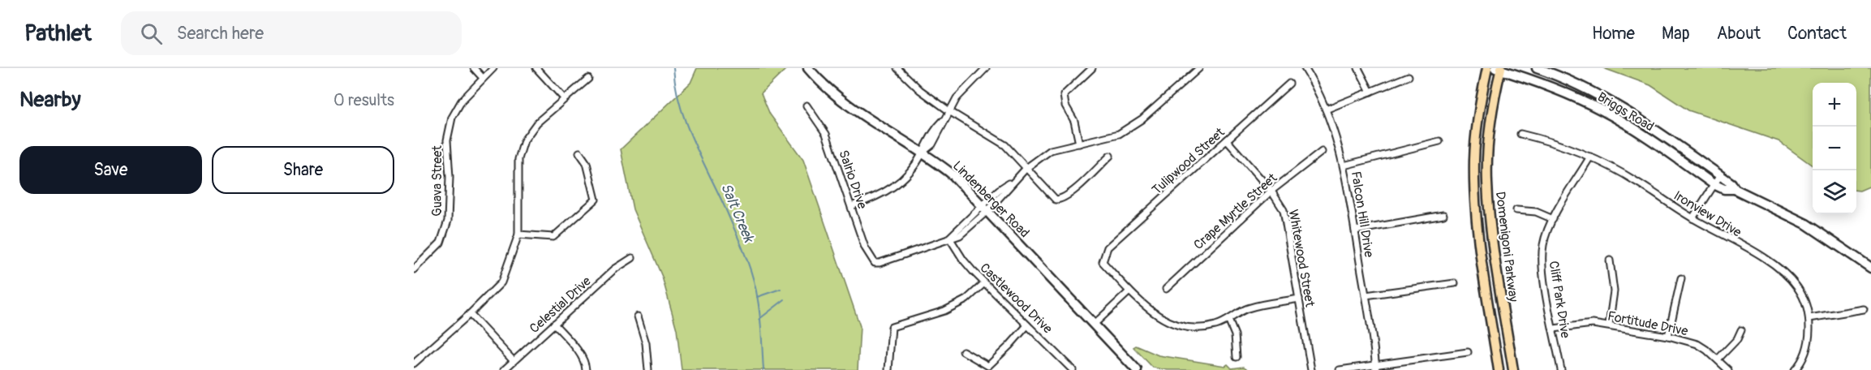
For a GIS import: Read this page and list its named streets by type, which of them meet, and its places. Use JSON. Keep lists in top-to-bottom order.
{
  "streets": {
    "main road": ["Briggs Road", "Lindenberger Road", "Domenigoni Parkway"],
    "street": [
      "Tulipwood Street",
      "Salrio Drive",
      "Guava Street",
      "Crape Myrtle Street",
      "Ironview Drive",
      "Falcon Hill Drive",
      "Whitewood Street",
      "Castlewood Drive",
      "Cliff Park Drive",
      "Celestial Drive",
      "Fortitude Drive"
    ]
  },
  "crossings": [
    ["Briggs Road", "Domenigoni Parkway"],
    ["Tulipwood Street", "Whitewood Street"],
    ["Salrio Drive", "Castlewood Drive"],
    ["Crape Myrtle Street", "Whitewood Street"],
    ["Ironview Drive", "Cliff Park Drive"],
    ["Cliff Park Drive", "Fortitude Drive"]
  ],
  "water": ["Salt Creek"],
  "page": {
    "header": "Pathlet",
    "search": "Search here",
    "nav": [
      "Home",
      "Map",
      "About",
      "Contact"
    ],
    "heading": ["Nearby", "0 results"],
    "map_buttons": ["+", "−"],
    "buttons": ["Save", "Share"]
  }
}
